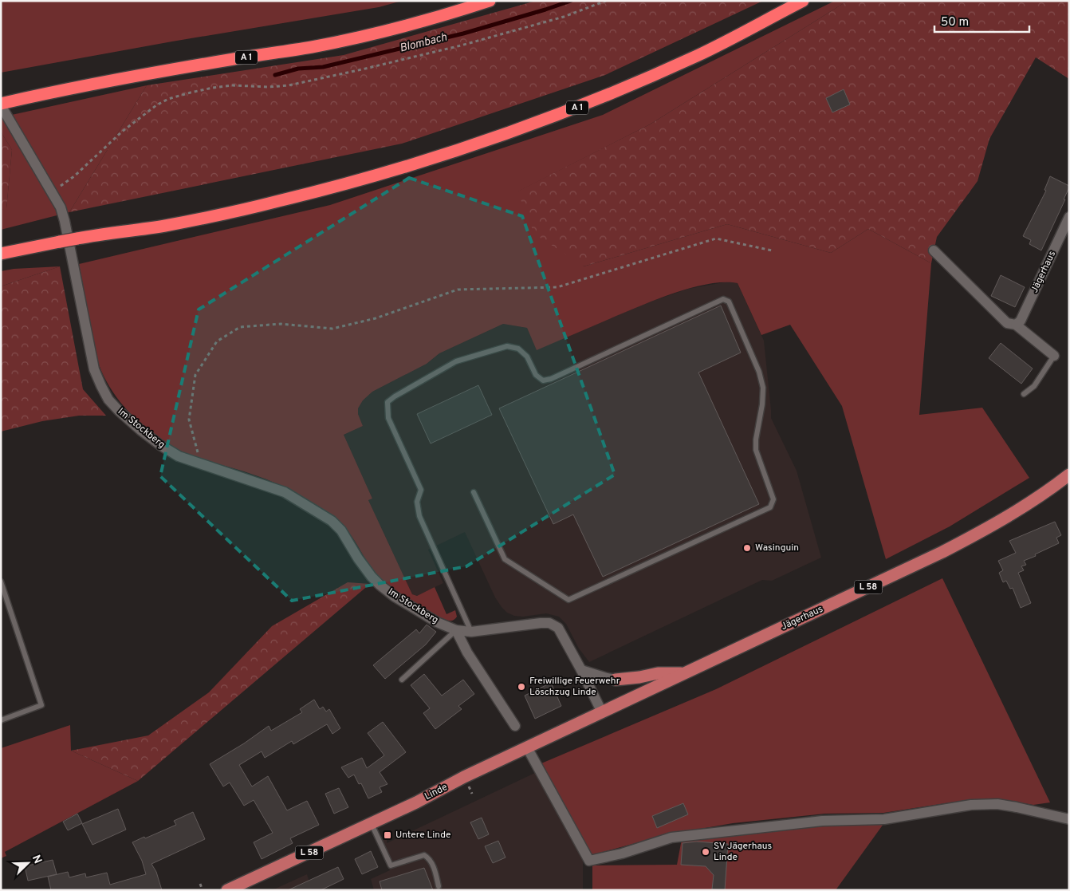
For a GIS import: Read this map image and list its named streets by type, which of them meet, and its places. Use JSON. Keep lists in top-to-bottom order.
{
  "streets": {
    "highway": ["A 1"],
    "main road": ["Jägerhaus", "L 58", "Linde"],
    "street": ["Im Stockberg"]
  },
  "crossings": [
    ["A 1", "Im Stockberg"],
    ["Jägerhaus", "Im Stockberg"],
    ["Jägerhaus", "Linde"]
  ],
  "water": ["Blombach"],
  "places": {
    "other": ["Wasinguin", "Freiwillige Feuerwehr Löschzug Linde", "SV Jägerhaus Linde"],
    "transit": ["Untere Linde"]
  },
  "scale_bar": "50 m",
  "north": "top right"
}
